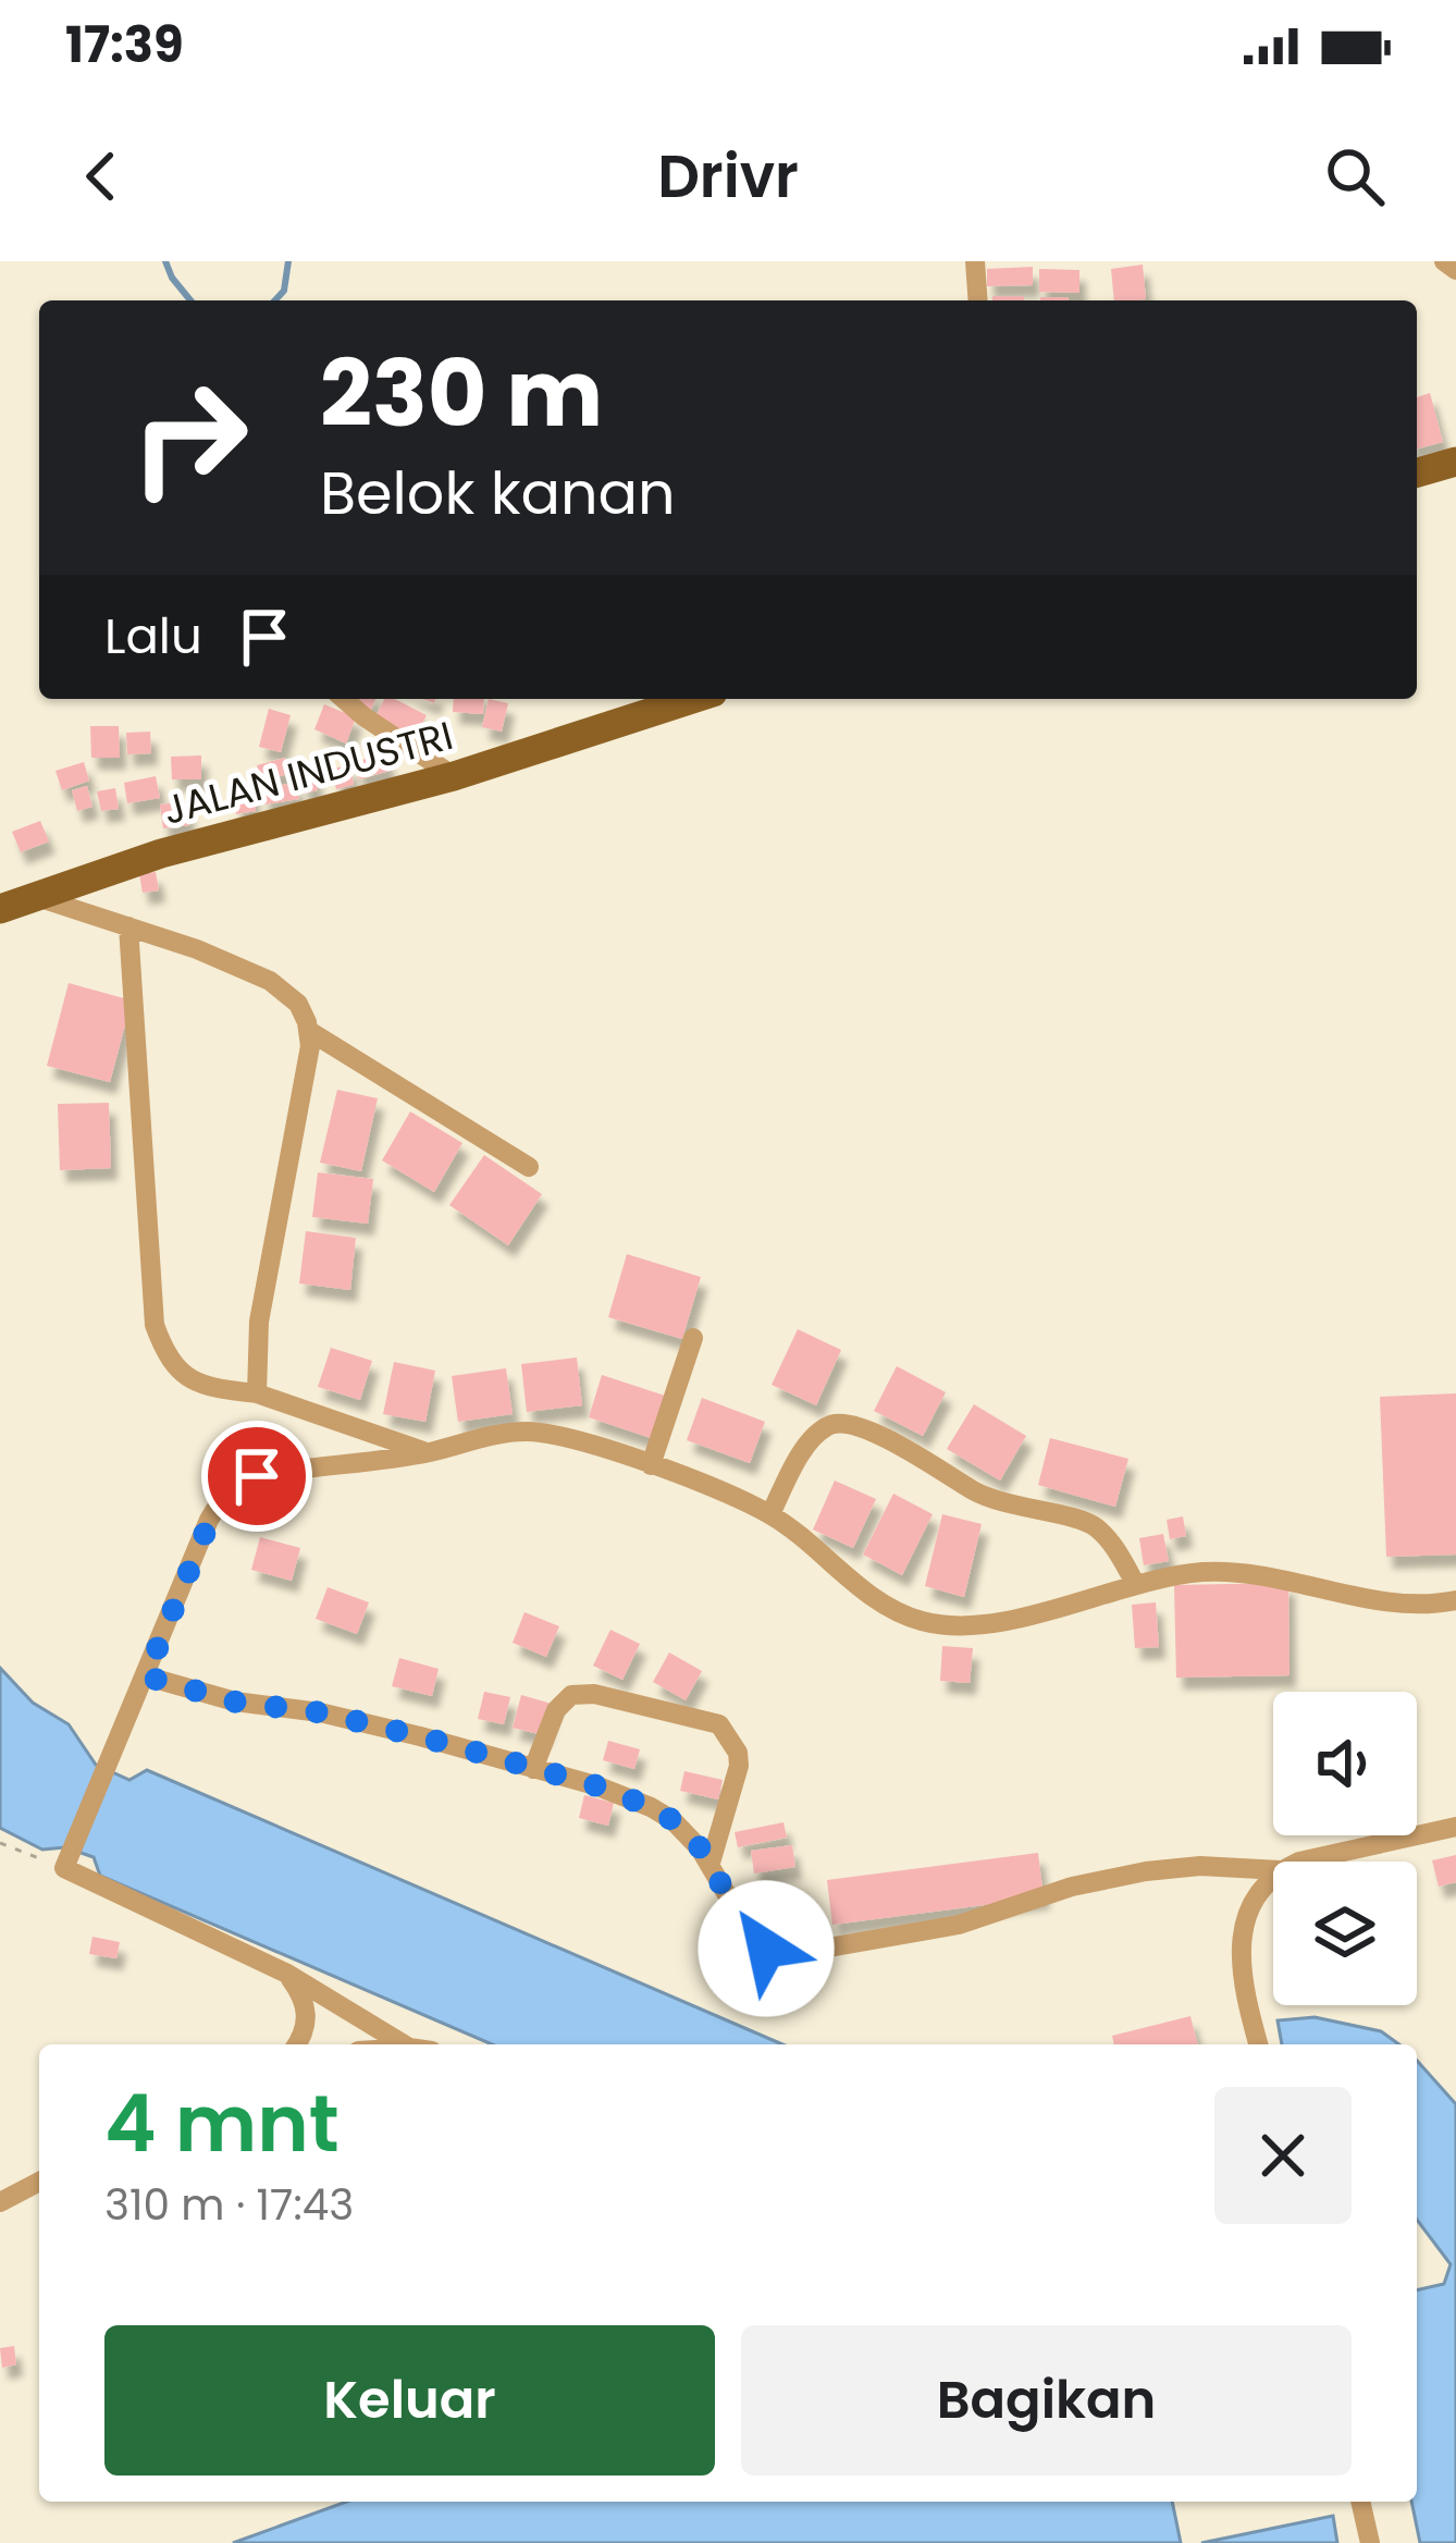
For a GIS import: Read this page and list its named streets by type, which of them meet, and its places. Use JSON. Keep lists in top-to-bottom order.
{
  "streets": {
    "main road": ["JALAN INDUSTRI"]
  },
  "page": {
    "status": "17:39",
    "header": "Drivr",
    "turn": ["230 m", "Belok kanan"],
    "then": "Lalu",
    "heading": ["4 mnt", "310 m · 17:43"],
    "buttons": ["Keluar", "Bagikan"]
  }
}
